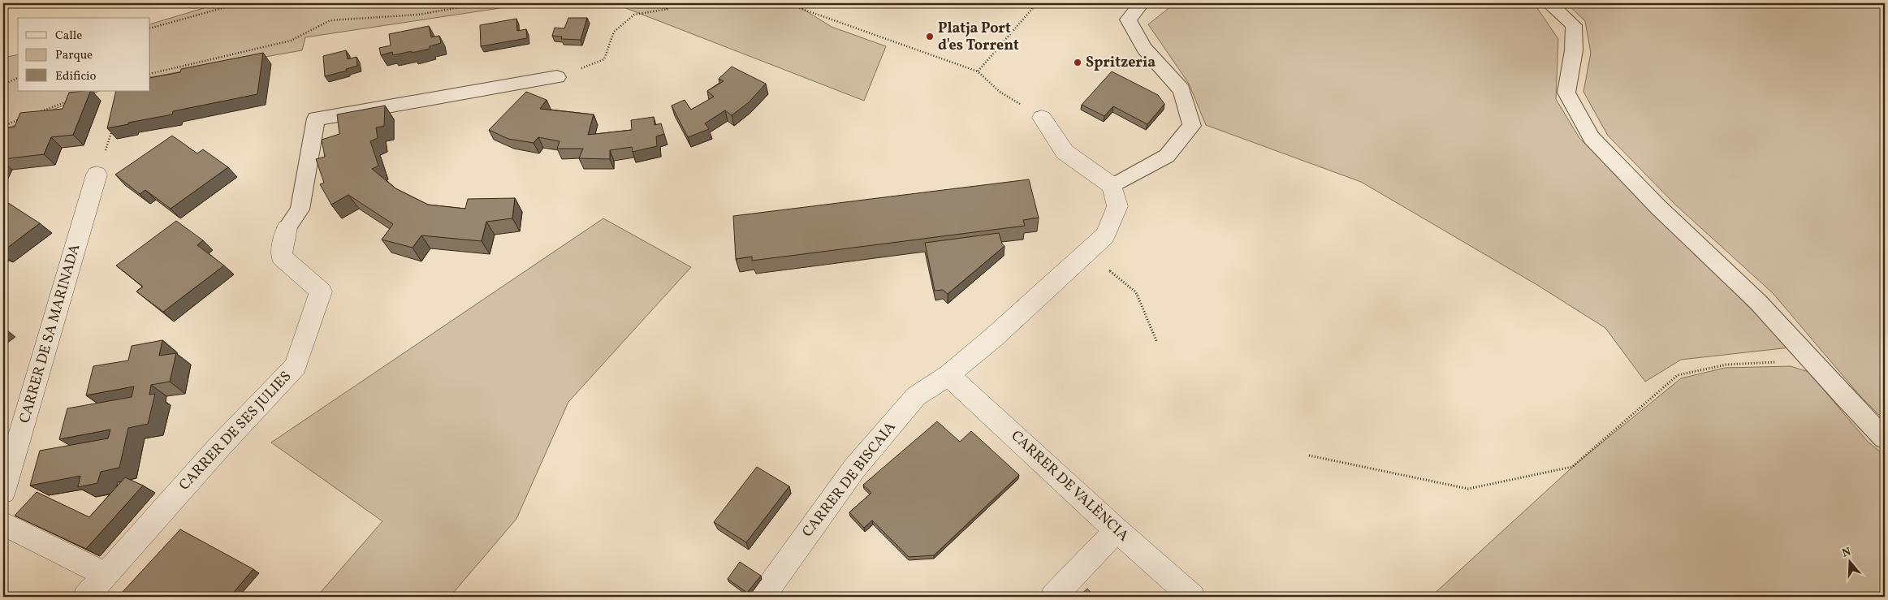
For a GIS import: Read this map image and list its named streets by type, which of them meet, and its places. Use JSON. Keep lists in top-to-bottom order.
{
  "streets": {
    "street": [
      "CARRER DE SA MARINADA",
      "CARRER DE SES JULIES",
      "CARRER DE BISCAIA",
      "CARRER DE VALÈNCIA"
    ]
  },
  "crossings": [
    ["CARRER DE BISCAIA", "CARRER DE VALÈNCIA"]
  ],
  "places": ["Platja Port d'es Torrent", "Spritzeria"],
  "legend": ["Calle", "Parque", "Edificio"],
  "north": "top"
}
